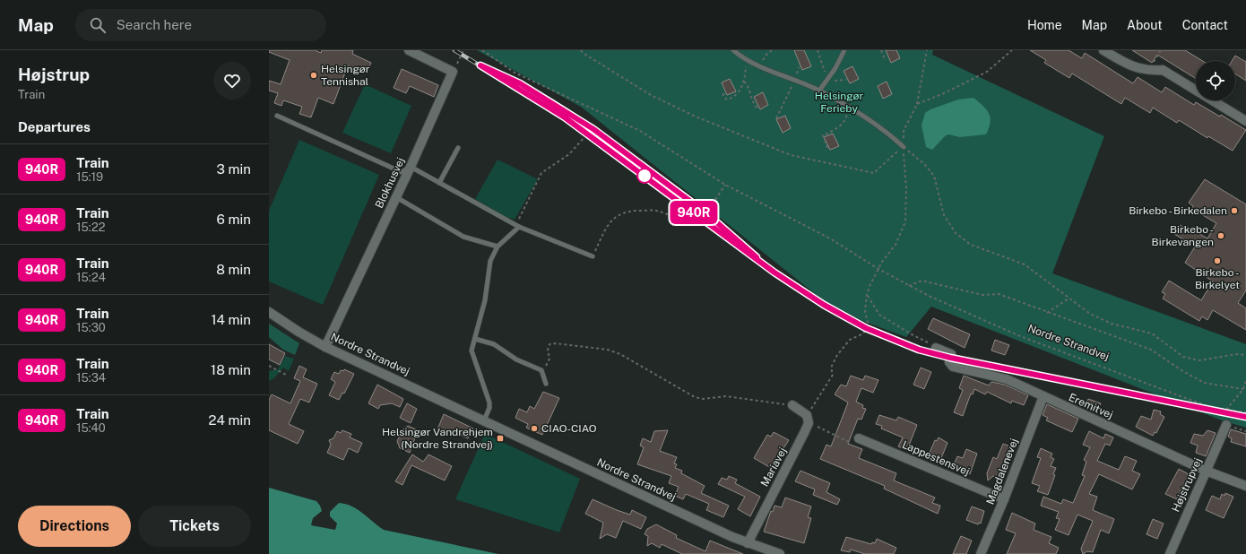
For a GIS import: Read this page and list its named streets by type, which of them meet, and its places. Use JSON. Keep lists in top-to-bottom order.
{
  "streets": {
    "street": [
      "Blokhusvej",
      "Nordre Strandvej",
      "Eremitvej",
      "Lappestensvej",
      "Mariavej",
      "Magdalenevej",
      "Højstrupvej"
    ]
  },
  "crossings": [
    ["Blokhusvej", "Nordre Strandvej"],
    ["Nordre Strandvej", "Mariavej"],
    ["Eremitvej", "Magdalenevej"],
    ["Eremitvej", "Højstrupvej"],
    ["Lappestensvej", "Magdalenevej"]
  ],
  "parks": ["Helsingør Ferieby"],
  "places": {
    "other": [
      "Helsingør Tennishal",
      "Birkebo - Birkedalen",
      "Birkebo - Birkevangen",
      "Birkebo - Birkelyet",
      "CIAO-CIAO"
    ],
    "transit": ["Helsingør Vandrehjem (Nordre Strandvej)"]
  },
  "page": {
    "header": "Map",
    "search": "Search here",
    "nav": [
      "Home",
      "Map",
      "About",
      "Contact"
    ],
    "heading": [
      ["Højstrup", "Train"],
      "Departures"
    ],
    "on_map": "940R",
    "list": [
      {
        "mark": "940R",
        "name": "Train",
        "note": "15:19",
        "value": "3 min"
      },
      {
        "mark": "940R",
        "name": "Train",
        "note": "15:22",
        "value": "6 min"
      },
      {
        "mark": "940R",
        "name": "Train",
        "note": "15:24",
        "value": "8 min"
      },
      {
        "mark": "940R",
        "name": "Train",
        "note": "15:30",
        "value": "14 min"
      },
      {
        "mark": "940R",
        "name": "Train",
        "note": "15:34",
        "value": "18 min"
      },
      {
        "mark": "940R",
        "name": "Train",
        "note": "15:40",
        "value": "24 min"
      }
    ],
    "buttons": ["Directions", "Tickets"]
  }
}
